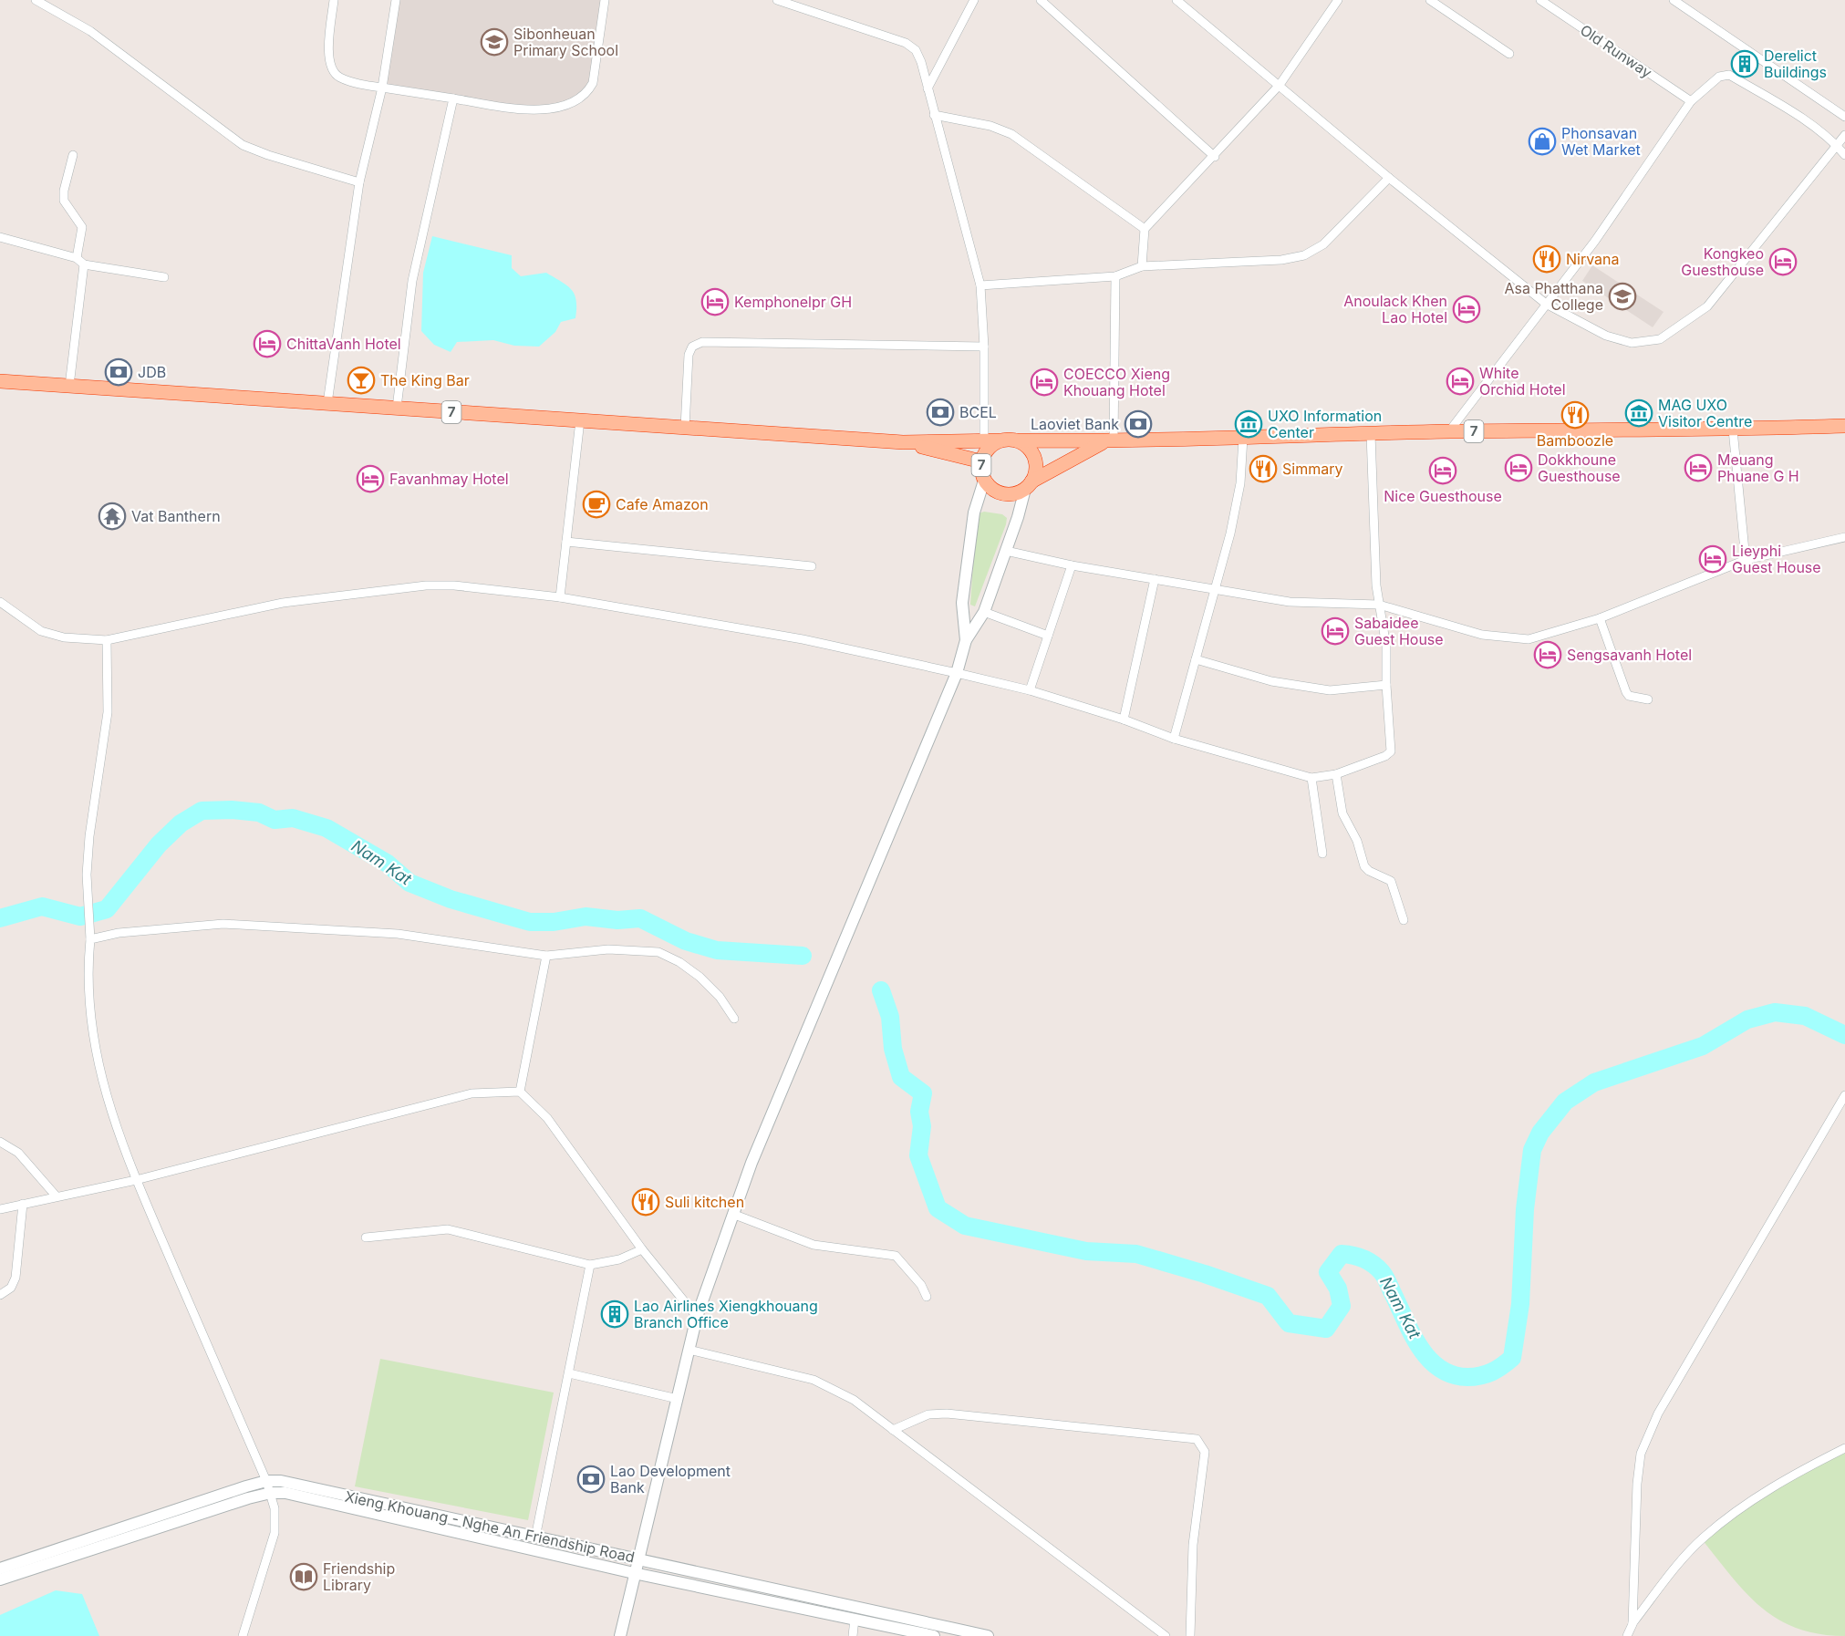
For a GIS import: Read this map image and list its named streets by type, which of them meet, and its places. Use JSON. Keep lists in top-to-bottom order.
{
  "streets": {
    "highway": ["7"],
    "street": ["Old Runway", "Xieng Khouang - Nghe An Friendship Road"]
  },
  "water": ["Nam Kat"],
  "places": {
    "school or university": ["Sibonheuan Primary School", "Asa Phatthana College"],
    "building": ["Derelict Buildings", "Lao Airlines Xiengkhouang Branch Office"],
    "shop": ["Phonsavan Wet Market"],
    "restaurant": [
      "Nirvana",
      "Bamboozle",
      "Simmary",
      "Suli kitchen"
    ],
    "hotel": [
      "Kongkeo Guesthouse",
      "Kemphonelpr GH",
      "Anoulack Khen Lao Hotel",
      "ChittaVanh Hotel",
      "White Orchid Hotel",
      "COECCO Xieng Khouang Hotel",
      "Dokkhoune Guesthouse",
      "Meuang Phuane G H",
      "Nice Guesthouse",
      "Favanhmay Hotel",
      "Lieyphi Guest House",
      "Sabaidee Guest House",
      "Sengsavanh Hotel"
    ],
    "bank": [
      "JDB",
      "BCEL",
      "Laoviet Bank",
      "Lao Development Bank"
    ],
    "bar": ["The King Bar"],
    "museum": ["MAG UXO Visitor Centre", "UXO Information Center"],
    "cafe": ["Cafe Amazon"],
    "temple": ["Vat Banthern"],
    "library": ["Friendship Library"]
  }
}
